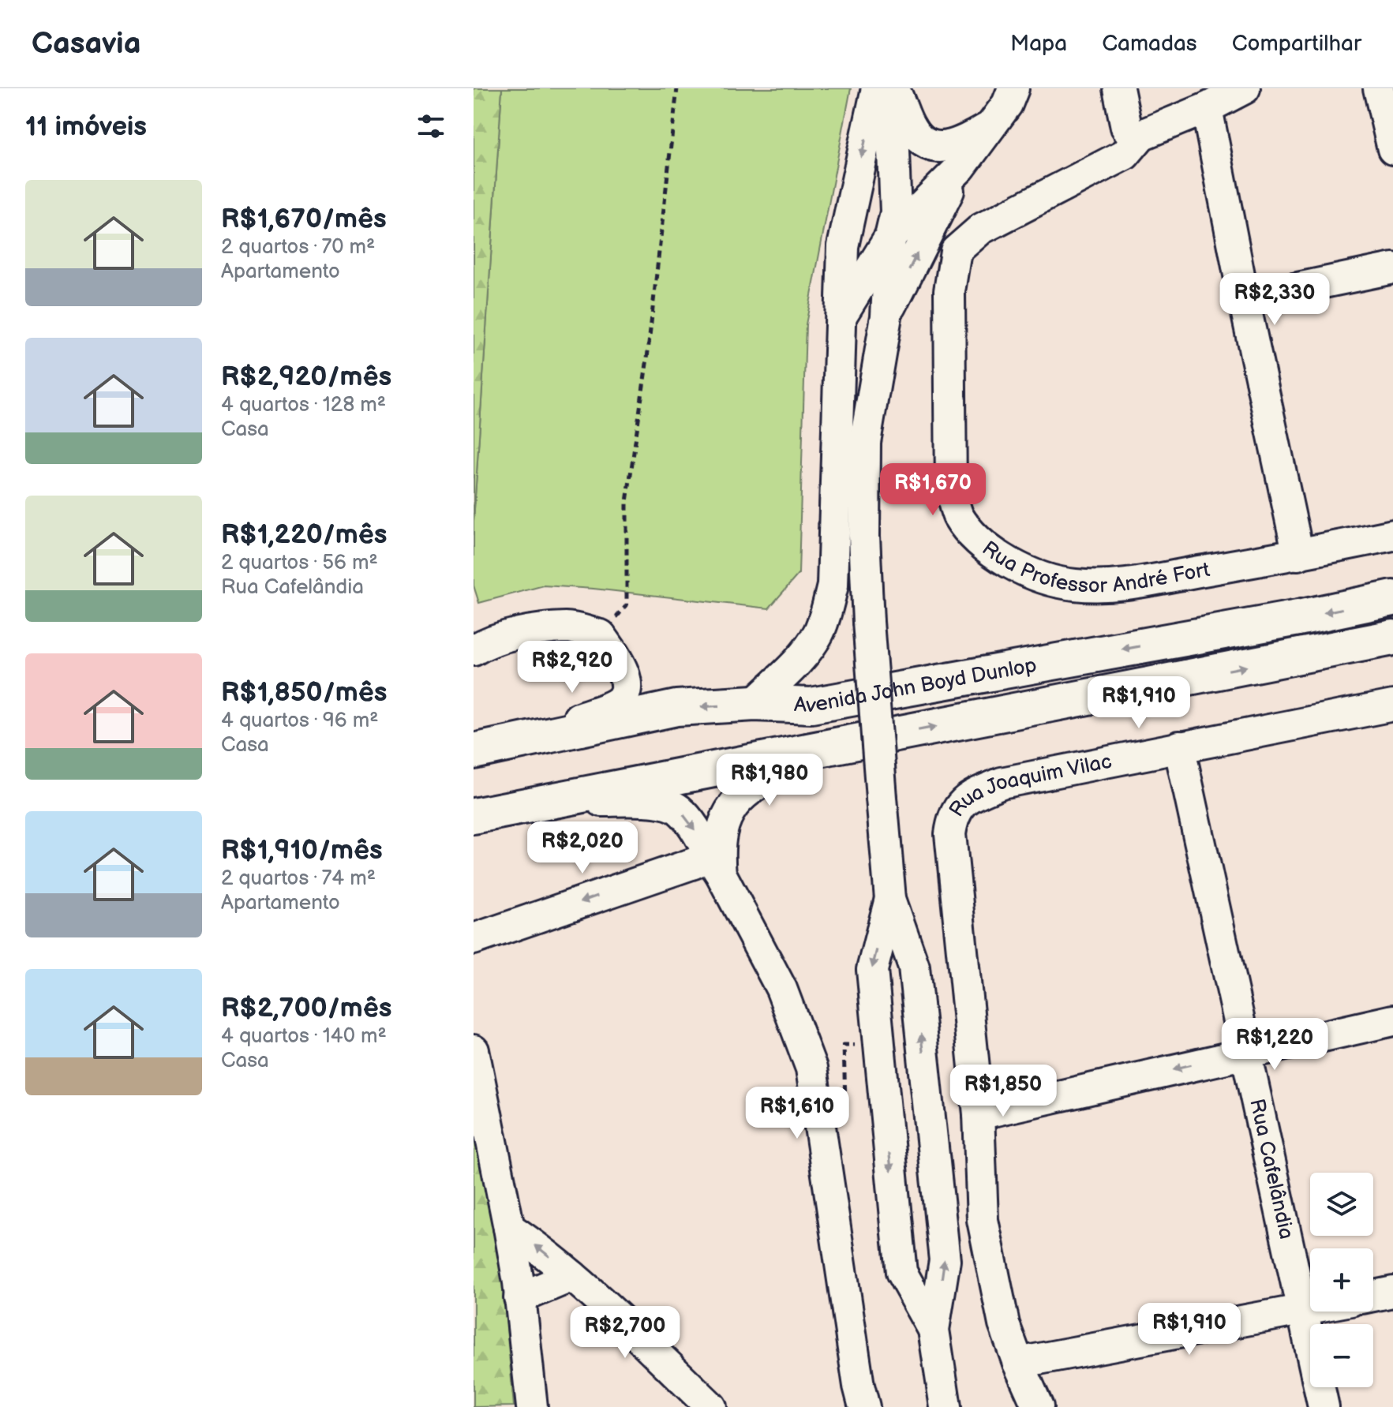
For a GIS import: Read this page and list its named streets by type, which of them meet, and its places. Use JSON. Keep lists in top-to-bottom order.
{
  "streets": {
    "main road": ["Avenida John Boyd Dunlop"],
    "street": ["Rua Professor André Fort", "Rua Joaquim Vilac", "Rua Cafelândia"]
  },
  "crossings": [
    ["Rua Joaquim Vilac", "Rua Cafelândia"]
  ],
  "page": {
    "header": "Casavia",
    "nav": ["Mapa", "Camadas", "Compartilhar"],
    "heading": "11 imóveis",
    "list": [
      {
        "name": "R$1,670/mês",
        "note": "2 quartos · 70 m² · Apartamento"
      },
      {
        "name": "R$2,920/mês",
        "note": "4 quartos · 128 m² · Casa"
      },
      {
        "name": "R$1,220/mês",
        "note": "2 quartos · 56 m² · Rua Cafelândia"
      },
      {
        "name": "R$1,850/mês",
        "note": "4 quartos · 96 m² · Casa"
      },
      {
        "name": "R$1,910/mês",
        "note": "2 quartos · 74 m² · Apartamento"
      },
      {
        "name": "R$2,700/mês",
        "note": "4 quartos · 140 m² · Casa"
      }
    ],
    "price": [
      "R$2,330",
      "R$1,670",
      "R$2,920",
      "R$1,910",
      "R$1,980",
      "R$2,020",
      "R$1,220",
      "R$1,850",
      "R$1,610",
      "R$1,910",
      "R$2,700"
    ],
    "map_buttons": ["+", "−"]
  }
}
